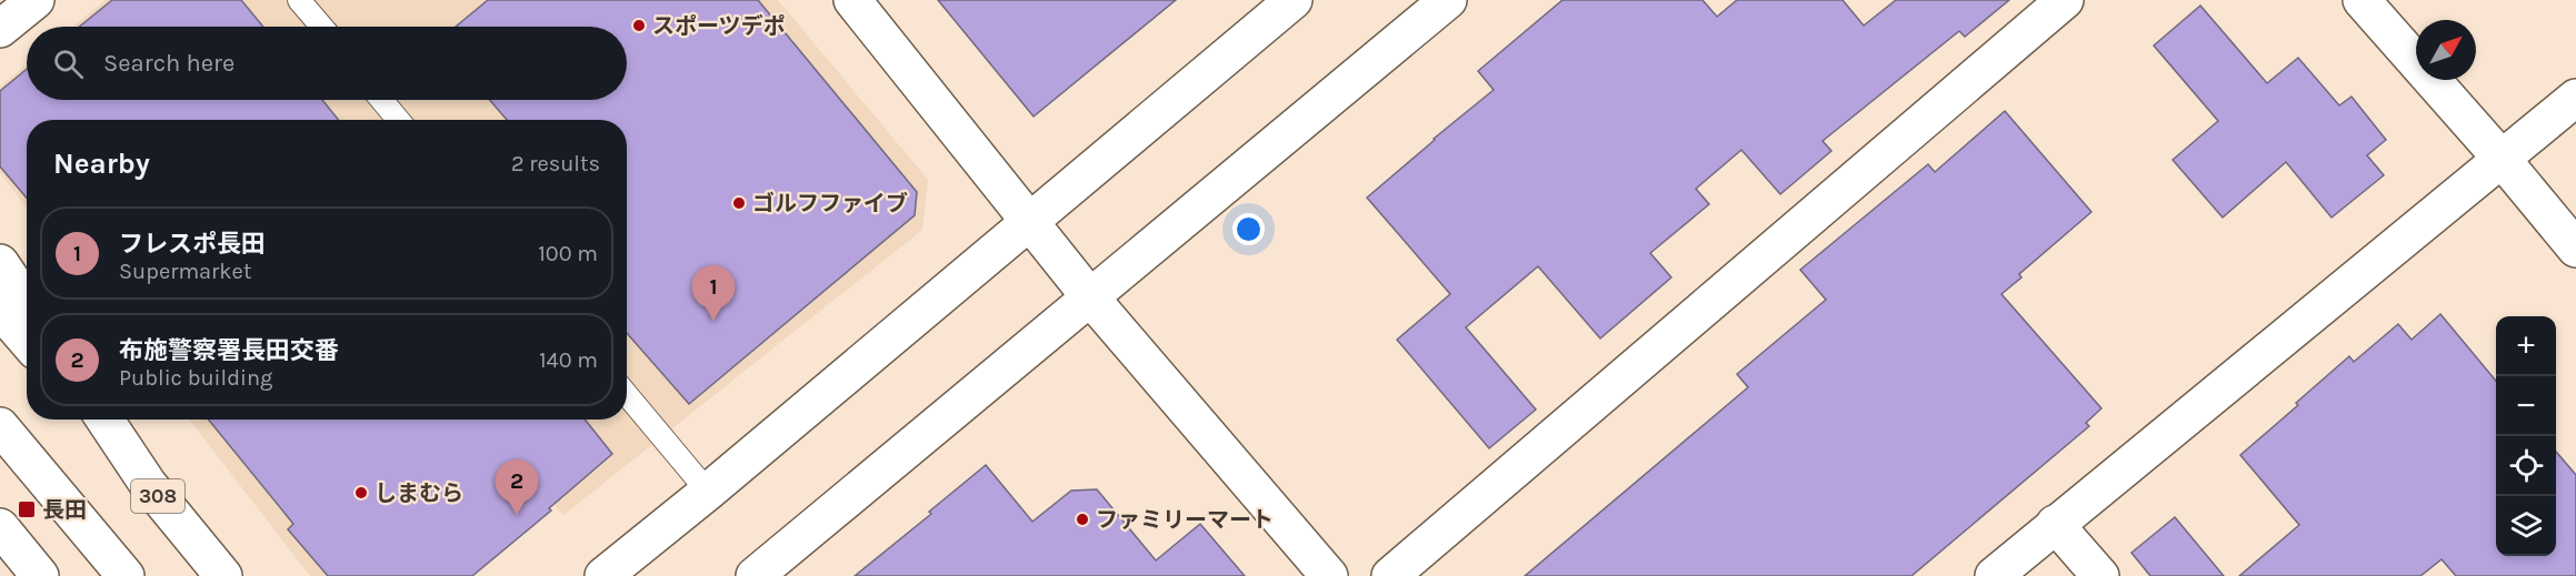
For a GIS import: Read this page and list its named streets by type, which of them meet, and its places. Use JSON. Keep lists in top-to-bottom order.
{
  "streets": {
    "main road": ["308"]
  },
  "places": {
    "other": [
      "スポーツデポ",
      "ゴルフファイブ",
      "しまむら",
      "ファミリーマート"
    ],
    "transit": ["長田"]
  },
  "north": "top right",
  "page": {
    "search": "Search here",
    "heading": ["Nearby", "2 results"],
    "list": [
      {
        "mark": "1",
        "name": "フレスポ長田",
        "note": "Supermarket",
        "value": "100 m"
      },
      {
        "mark": "2",
        "name": "布施警察署長田交番",
        "note": "Public building",
        "value": "140 m"
      }
    ],
    "pins": ["1", "2"],
    "map_buttons": ["+", "−"]
  }
}
